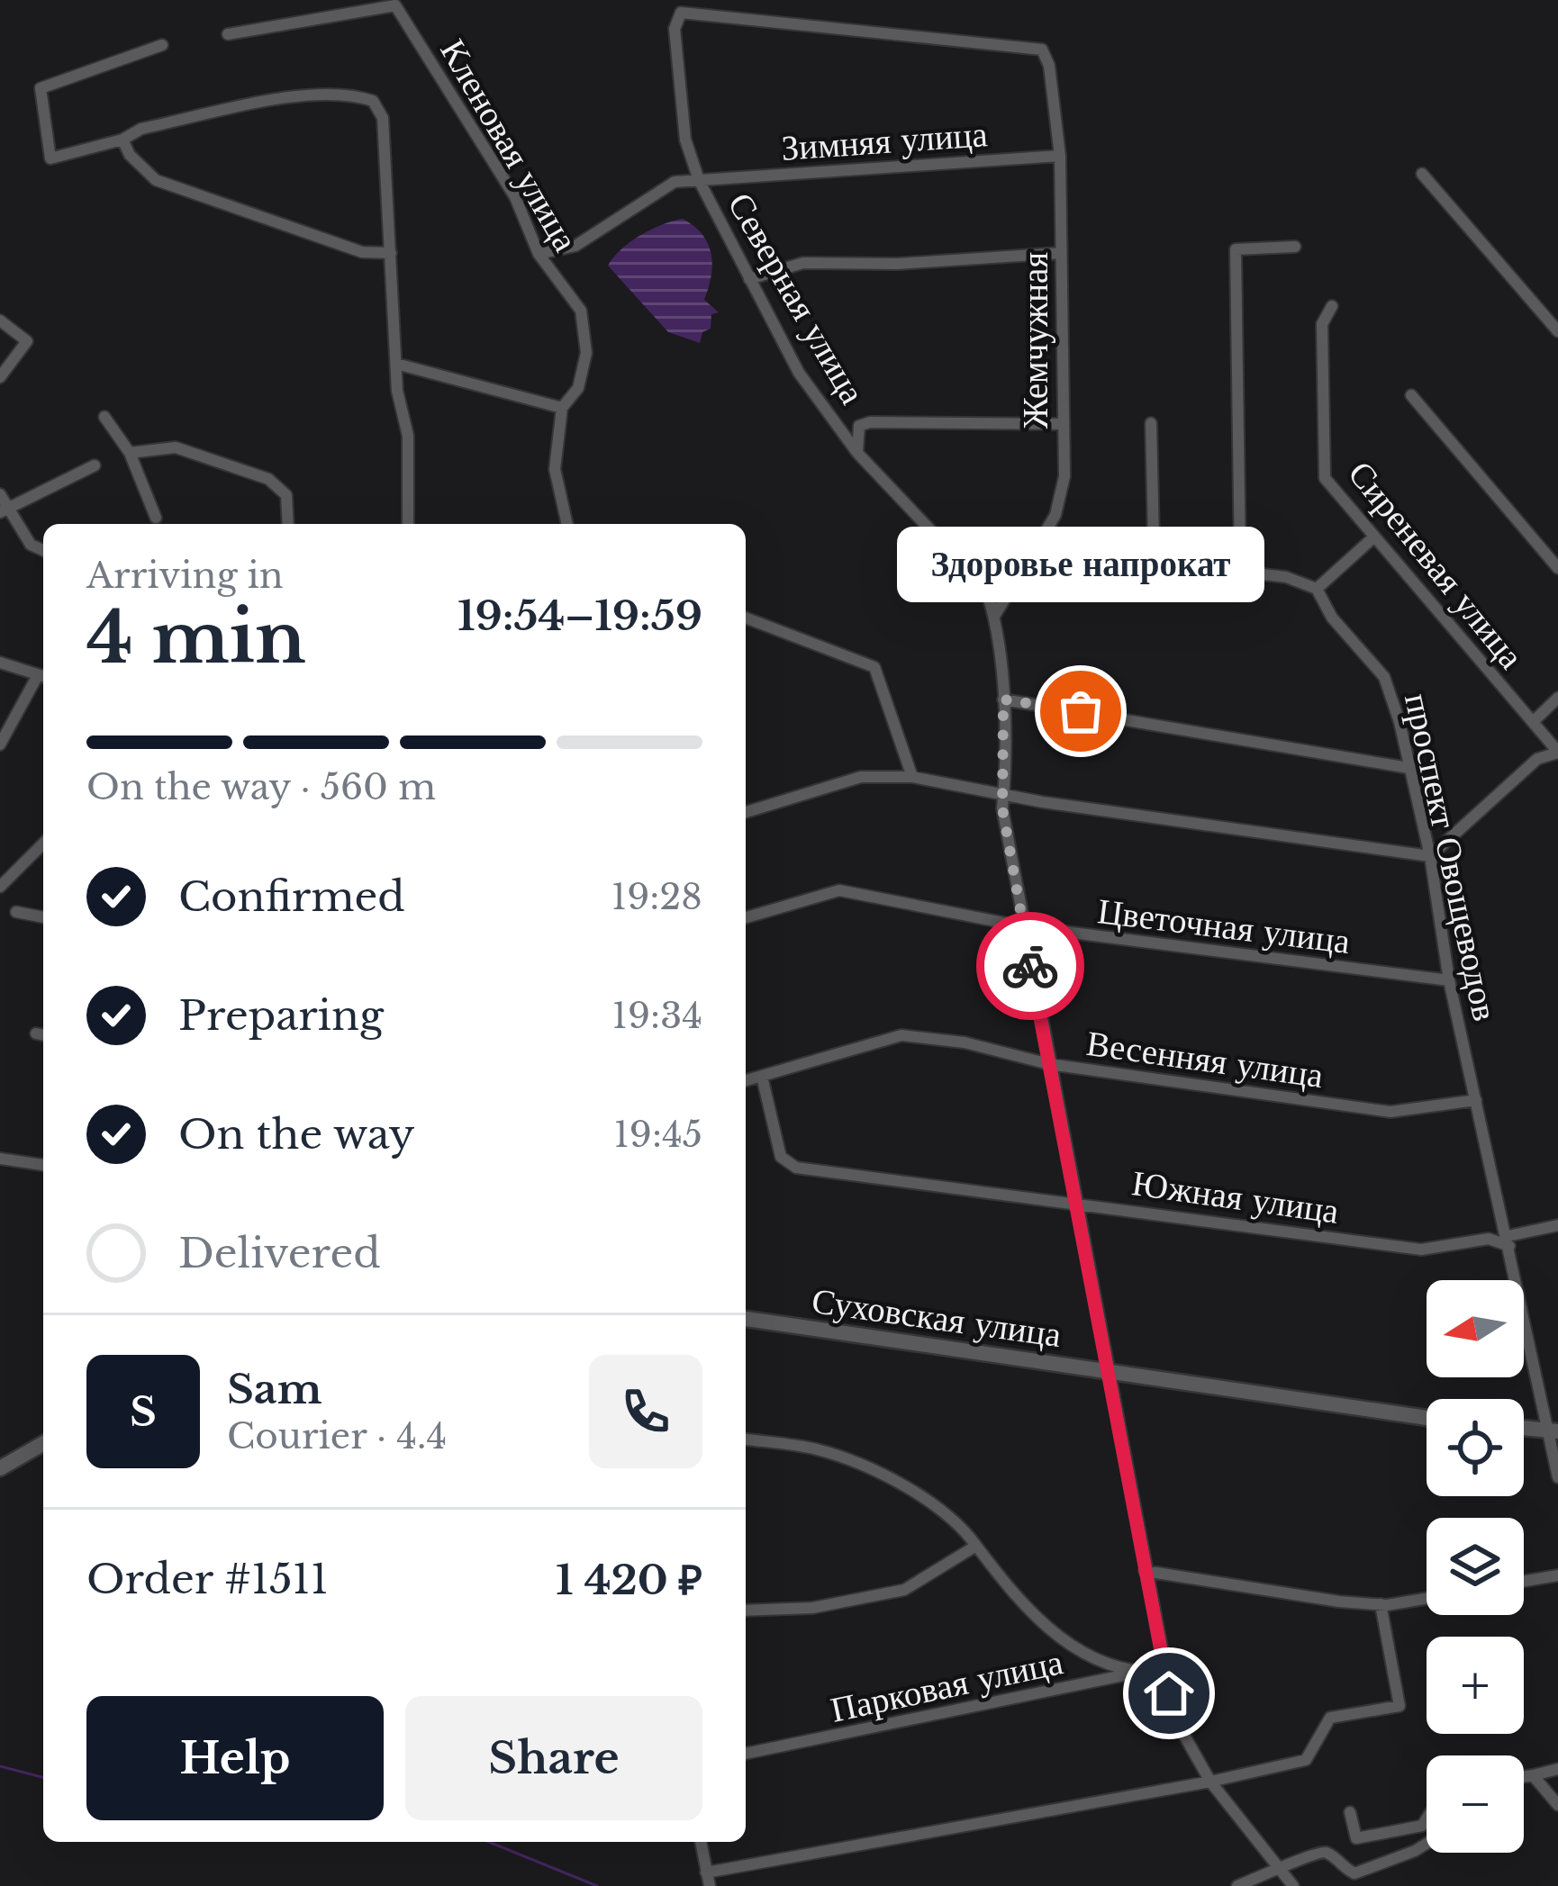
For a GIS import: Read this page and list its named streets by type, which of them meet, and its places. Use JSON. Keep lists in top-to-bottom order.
{
  "streets": {
    "street": [
      "Зимняя улица",
      "Кленовая улица",
      "Северная улица",
      "Жемчужная",
      "Сиреневая улица",
      "проспект Овощеводов",
      "Цветочная улица",
      "Весенняя улица",
      "Южная улица",
      "Суховская улица",
      "Парковая улица"
    ]
  },
  "crossings": [
    ["Зимняя улица", "Кленовая улица"],
    ["Зимняя улица", "Северная улица"],
    ["Зимняя улица", "Жемчужная"],
    ["Северная улица", "Жемчужная"],
    ["Северная улица", "Цветочная улица"],
    ["Северная улица", "Весенняя улица"],
    ["Северная улица", "Южная улица"],
    ["Северная улица", "Суховская улица"],
    ["Северная улица", "Парковая улица"],
    ["проспект Овощеводов", "Цветочная улица"],
    ["проспект Овощеводов", "Весенняя улица"],
    ["проспект Овощеводов", "Южная улица"],
    ["Весенняя улица", "Южная улица"]
  ],
  "places": ["Здоровье напрокат"],
  "north": "left",
  "page": {
    "heading": ["4 min", "Arriving in", "19:54–19:59"],
    "panel": [
      "Sam",
      "Courier · 4.4",
      "Order #1511",
      "1 420 ₽"
    ],
    "bubble": "Здоровье напрокат",
    "bar": "On the way · 560 m",
    "list": [
      ["Confirmed", "19:28"],
      ["Preparing", "19:34"],
      ["On the way", "19:45"],
      "Delivered"
    ],
    "map_buttons": ["+", "−"],
    "round": "S",
    "buttons": ["Help", "Share"]
  }
}
